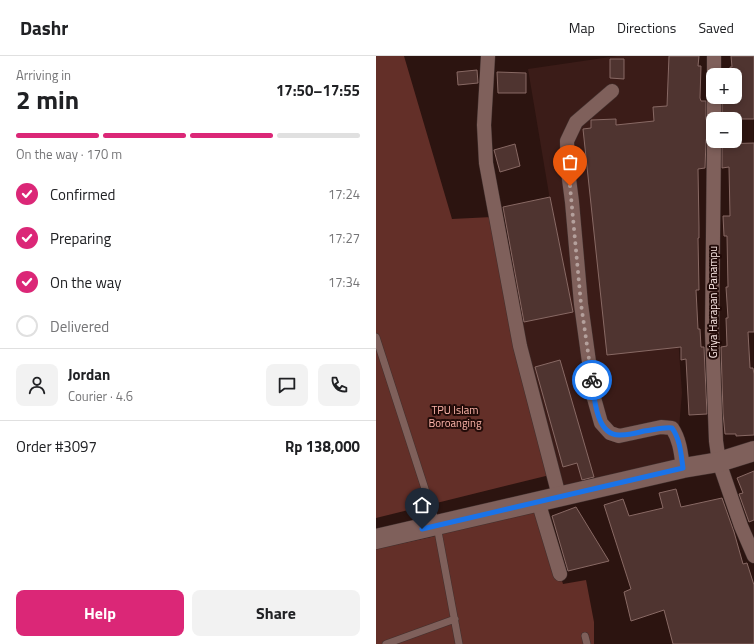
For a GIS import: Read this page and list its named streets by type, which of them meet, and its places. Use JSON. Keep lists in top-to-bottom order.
{
  "streets": {
    "street": ["Griya Harapan Panampu"]
  },
  "parks": ["TPU Islam Boroanging"],
  "page": {
    "header": "Dashr",
    "nav": ["Map", "Directions", "Saved"],
    "heading": ["2 min", "Arriving in", "17:50–17:55"],
    "panel": [
      "Jordan",
      "Courier · 4.6",
      "Order #3097",
      "Rp 138,000"
    ],
    "map_buttons": ["+", "−"],
    "bar": "On the way · 170 m",
    "list": [
      ["Confirmed", "17:24"],
      ["Preparing", "17:27"],
      ["On the way", "17:34"],
      "Delivered"
    ],
    "buttons": ["Help", "Share"]
  }
}
